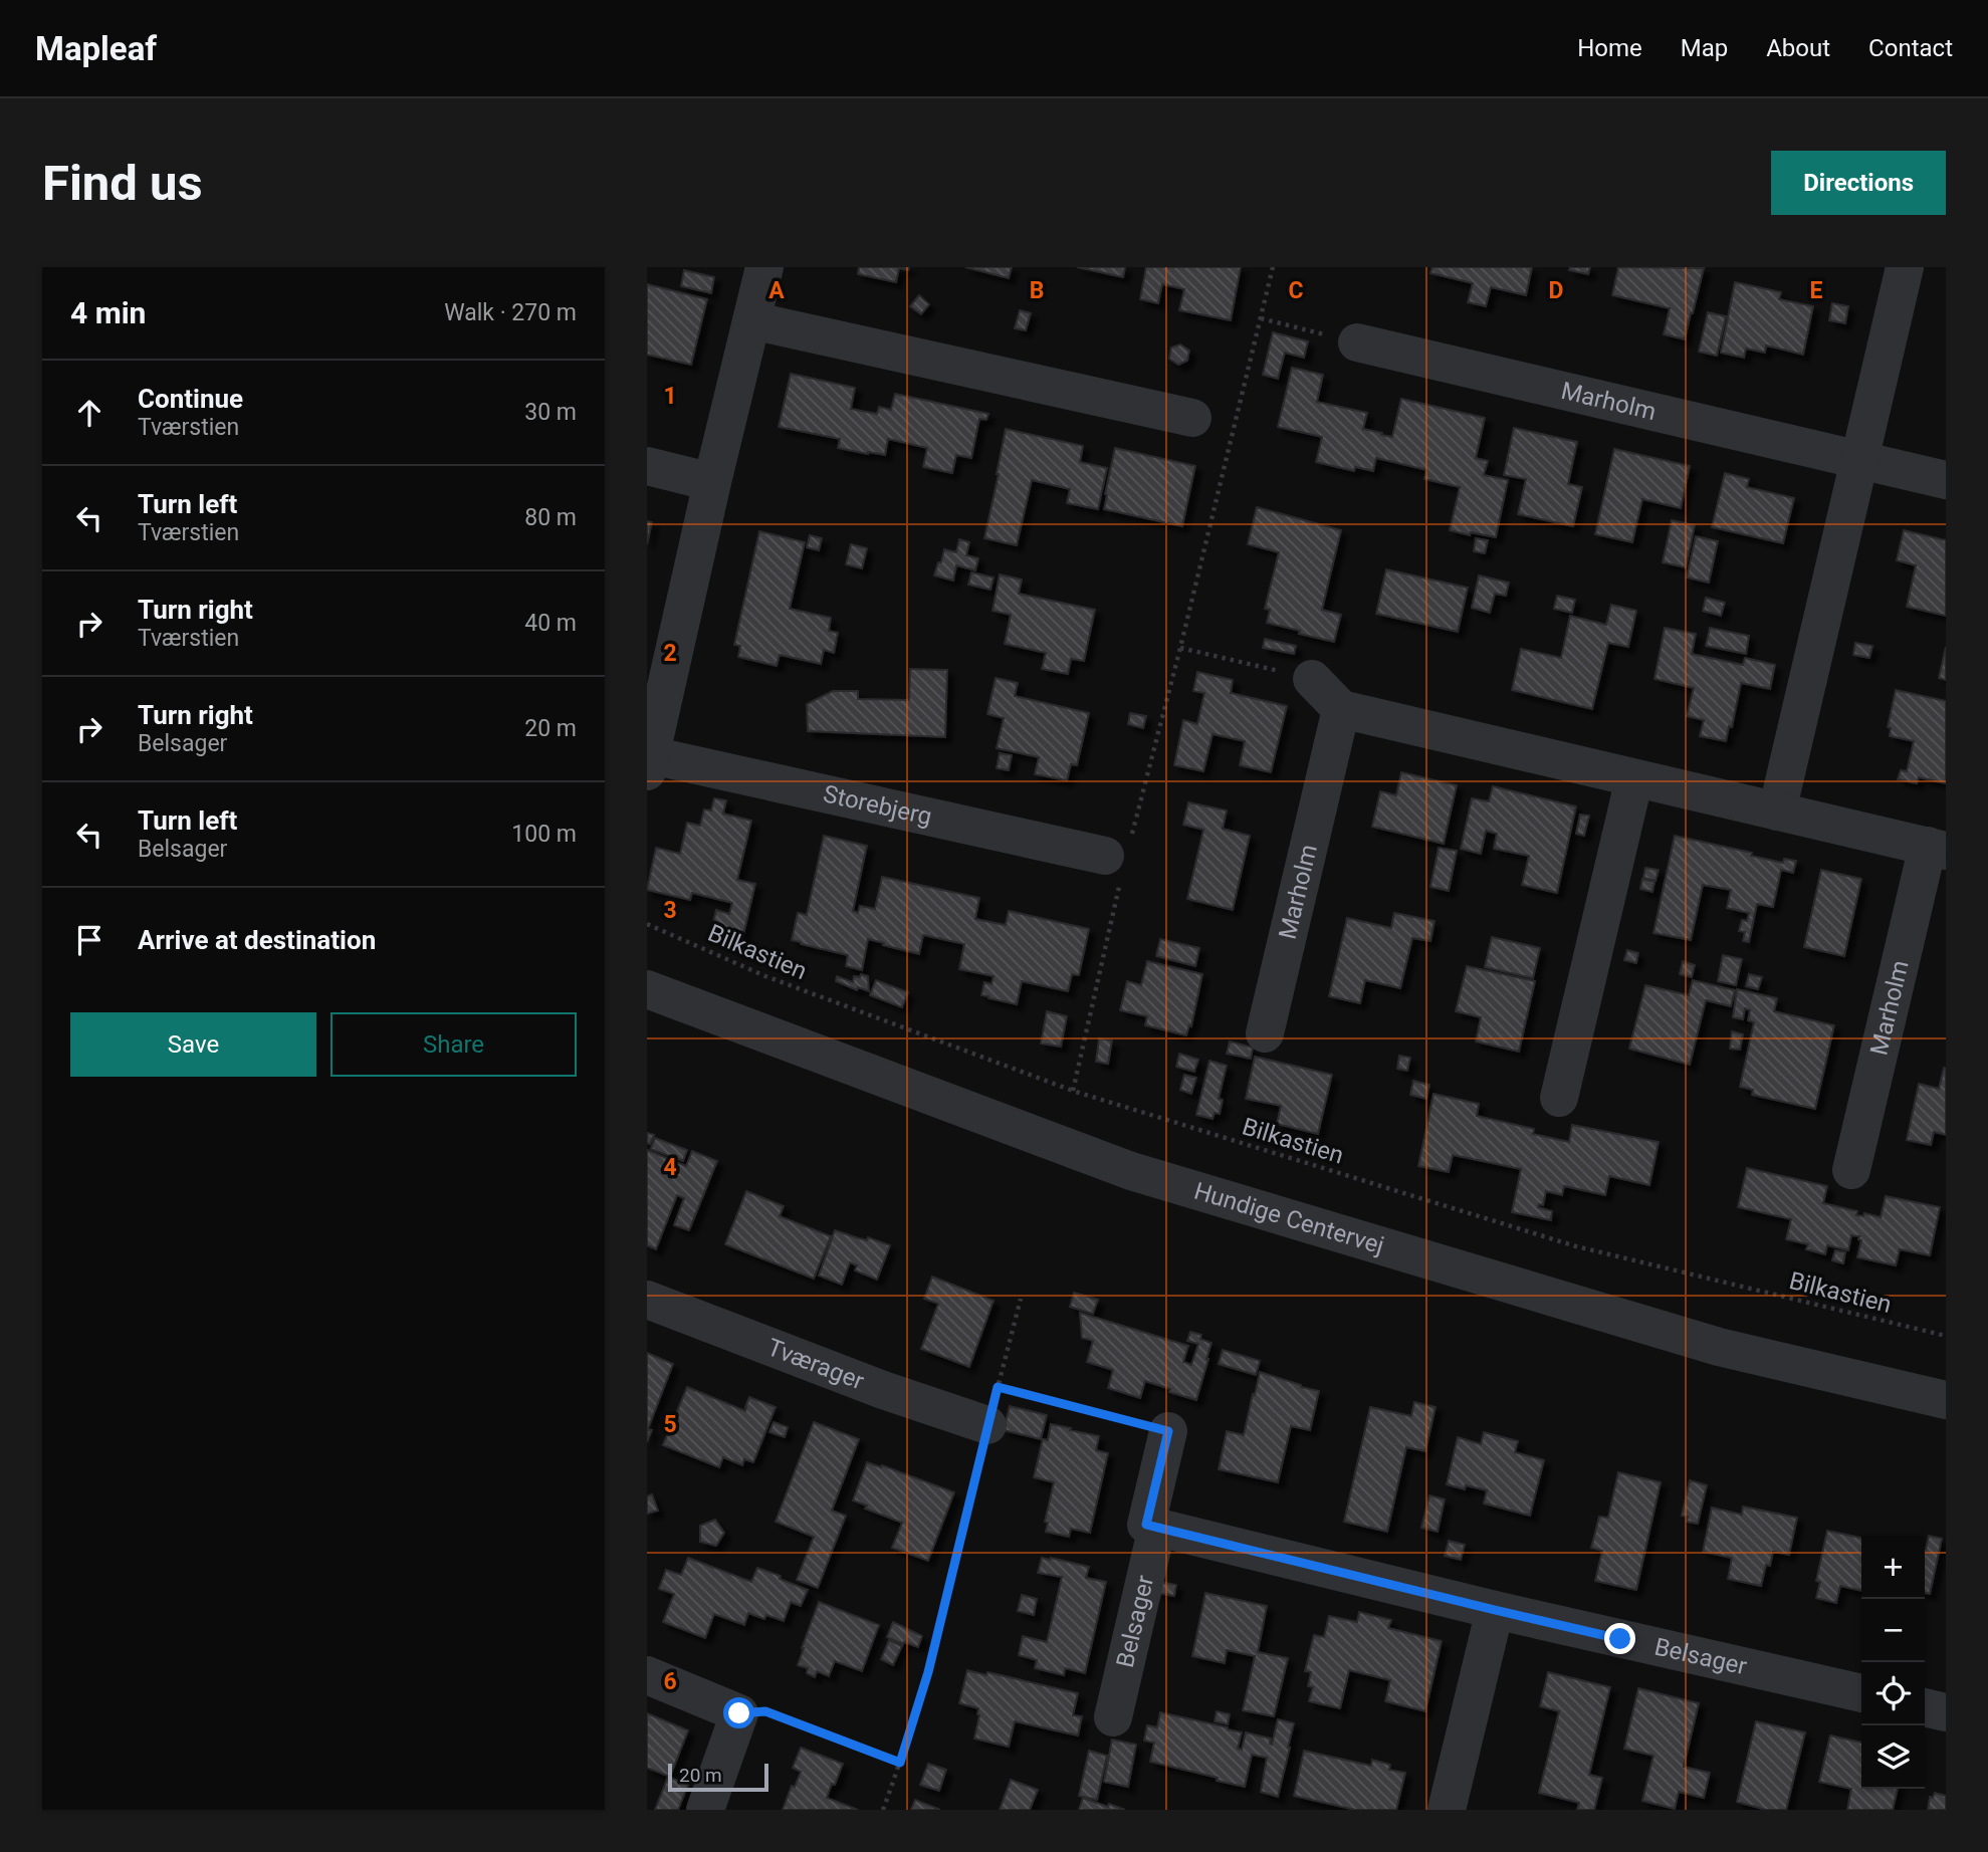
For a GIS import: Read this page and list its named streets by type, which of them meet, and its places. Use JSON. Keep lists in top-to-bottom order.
{
  "streets": {
    "street": [
      "Marholm",
      "Storebjerg",
      "Hundige Centervej",
      "Tværager",
      "Belsager"
    ],
    "path": ["Bilkastien"]
  },
  "scale_bar": "20 m",
  "page": {
    "header": "Mapleaf",
    "nav": [
      "Home",
      "Map",
      "About",
      "Contact"
    ],
    "buttons": [
      "Directions",
      ["Save", "Share"]
    ],
    "title": "Find us",
    "heading": ["4 min", "Walk · 270 m"],
    "list": [
      ["Continue", "Tværstien", "30 m"],
      ["Turn left", "Tværstien", "80 m"],
      ["Turn right", "Tværstien", "40 m"],
      ["Turn right", "Belsager", "20 m"],
      ["Turn left", "Belsager", "100 m"],
      "Arrive at destination"
    ],
    "map_buttons": ["+", "−"],
    "scale": "20 m"
  },
  "grid": {
    "columns": [
      "A",
      "B",
      "C",
      "D",
      "E"
    ],
    "rows": [
      "1",
      "2",
      "3",
      "4",
      "5",
      "6"
    ]
  }
}
